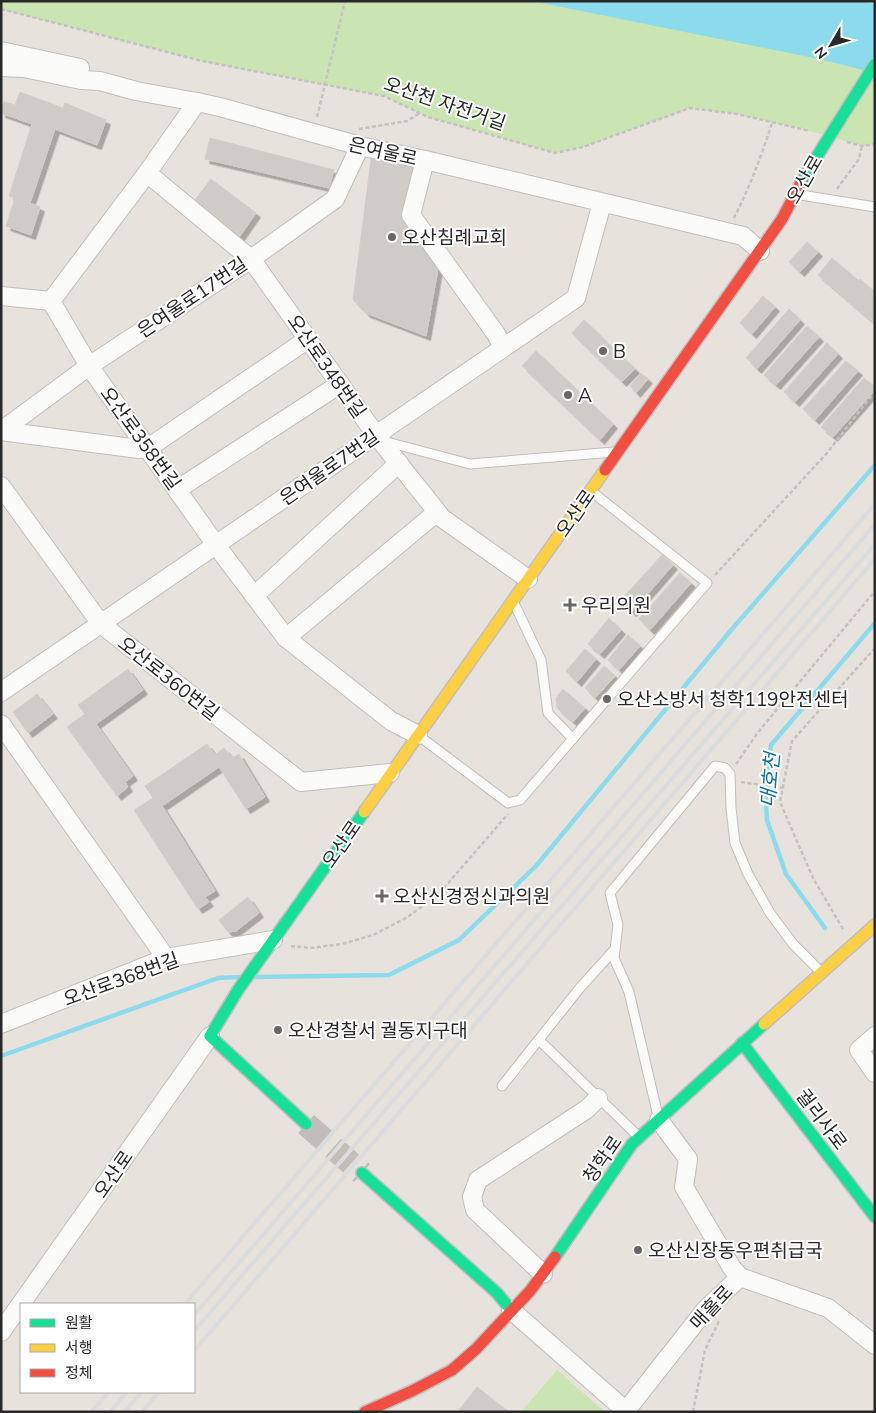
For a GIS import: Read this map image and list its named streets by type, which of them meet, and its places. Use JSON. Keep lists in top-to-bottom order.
{
  "streets": {
    "street": [
      "은여울로",
      "오산로",
      "은여울로17번길",
      "오산로348번길",
      "오산로358번길",
      "은여울로7번길",
      "오산로360번길",
      "오산로368번길",
      "궐리사로",
      "청학로",
      "매홀로"
    ],
    "path": ["오산천 자전거길"]
  },
  "crossings": [
    ["은여울로", "오산로"],
    ["은여울로", "은여울로17번길"],
    ["은여울로", "은여울로7번길"],
    ["오산로", "오산로348번길"],
    ["오산로", "오산로358번길"],
    ["오산로", "오산로360번길"],
    ["오산로", "오산로368번길"],
    ["은여울로17번길", "오산로348번길"],
    ["은여울로17번길", "오산로358번길"],
    ["오산로348번길", "은여울로7번길"],
    ["오산로358번길", "은여울로7번길"],
    ["은여울로7번길", "오산로360번길"],
    ["궐리사로", "청학로"]
  ],
  "water": ["대호천"],
  "places": {
    "other": [
      "오산침례교회",
      "B",
      "A",
      "오산소방서 청학119안전센터",
      "오산경찰서 궐동지구대",
      "오산신장동우편취급국"
    ],
    "health": ["우리의원", "오산신경정신과의원"]
  },
  "legend": ["원활", "서행", "정체"],
  "north": "bottom left"
}
